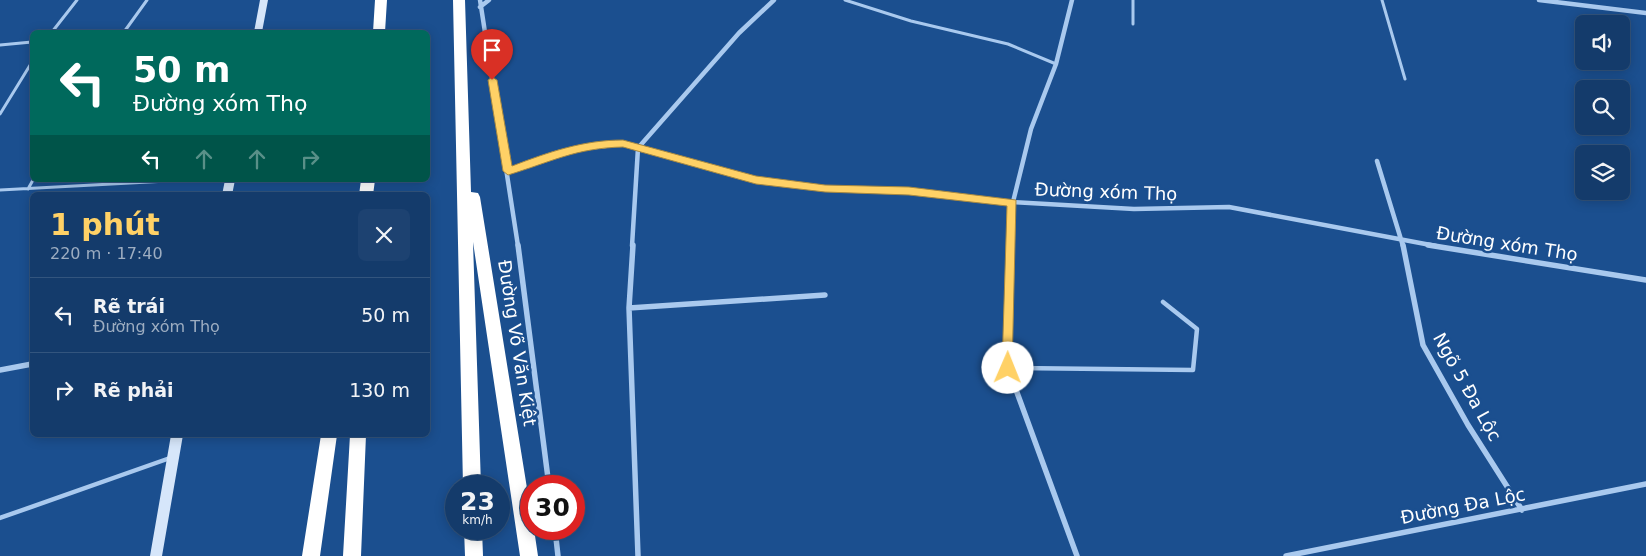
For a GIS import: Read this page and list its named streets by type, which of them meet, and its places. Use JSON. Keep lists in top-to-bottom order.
{
  "streets": {
    "highway": ["Đường Võ Văn Kiệt"],
    "street": ["Đường xóm Thọ", "Ngõ 5 Đa Lộc", "Đường Đa Lộc"]
  },
  "crossings": [
    ["Đường xóm Thọ", "Ngõ 5 Đa Lộc"],
    ["Ngõ 5 Đa Lộc", "Đường Đa Lộc"]
  ],
  "page": {
    "turn": ["50 m", "Đường xóm Thọ"],
    "heading": ["1 phút", "220 m · 17:40"],
    "list": [
      {
        "name": "Rẽ trái",
        "note": "Đường xóm Thọ",
        "value": "50 m"
      },
      {
        "name": "Rẽ phải",
        "value": "130 m"
      }
    ],
    "speed": "23 km/h",
    "limit": "30"
  }
}
